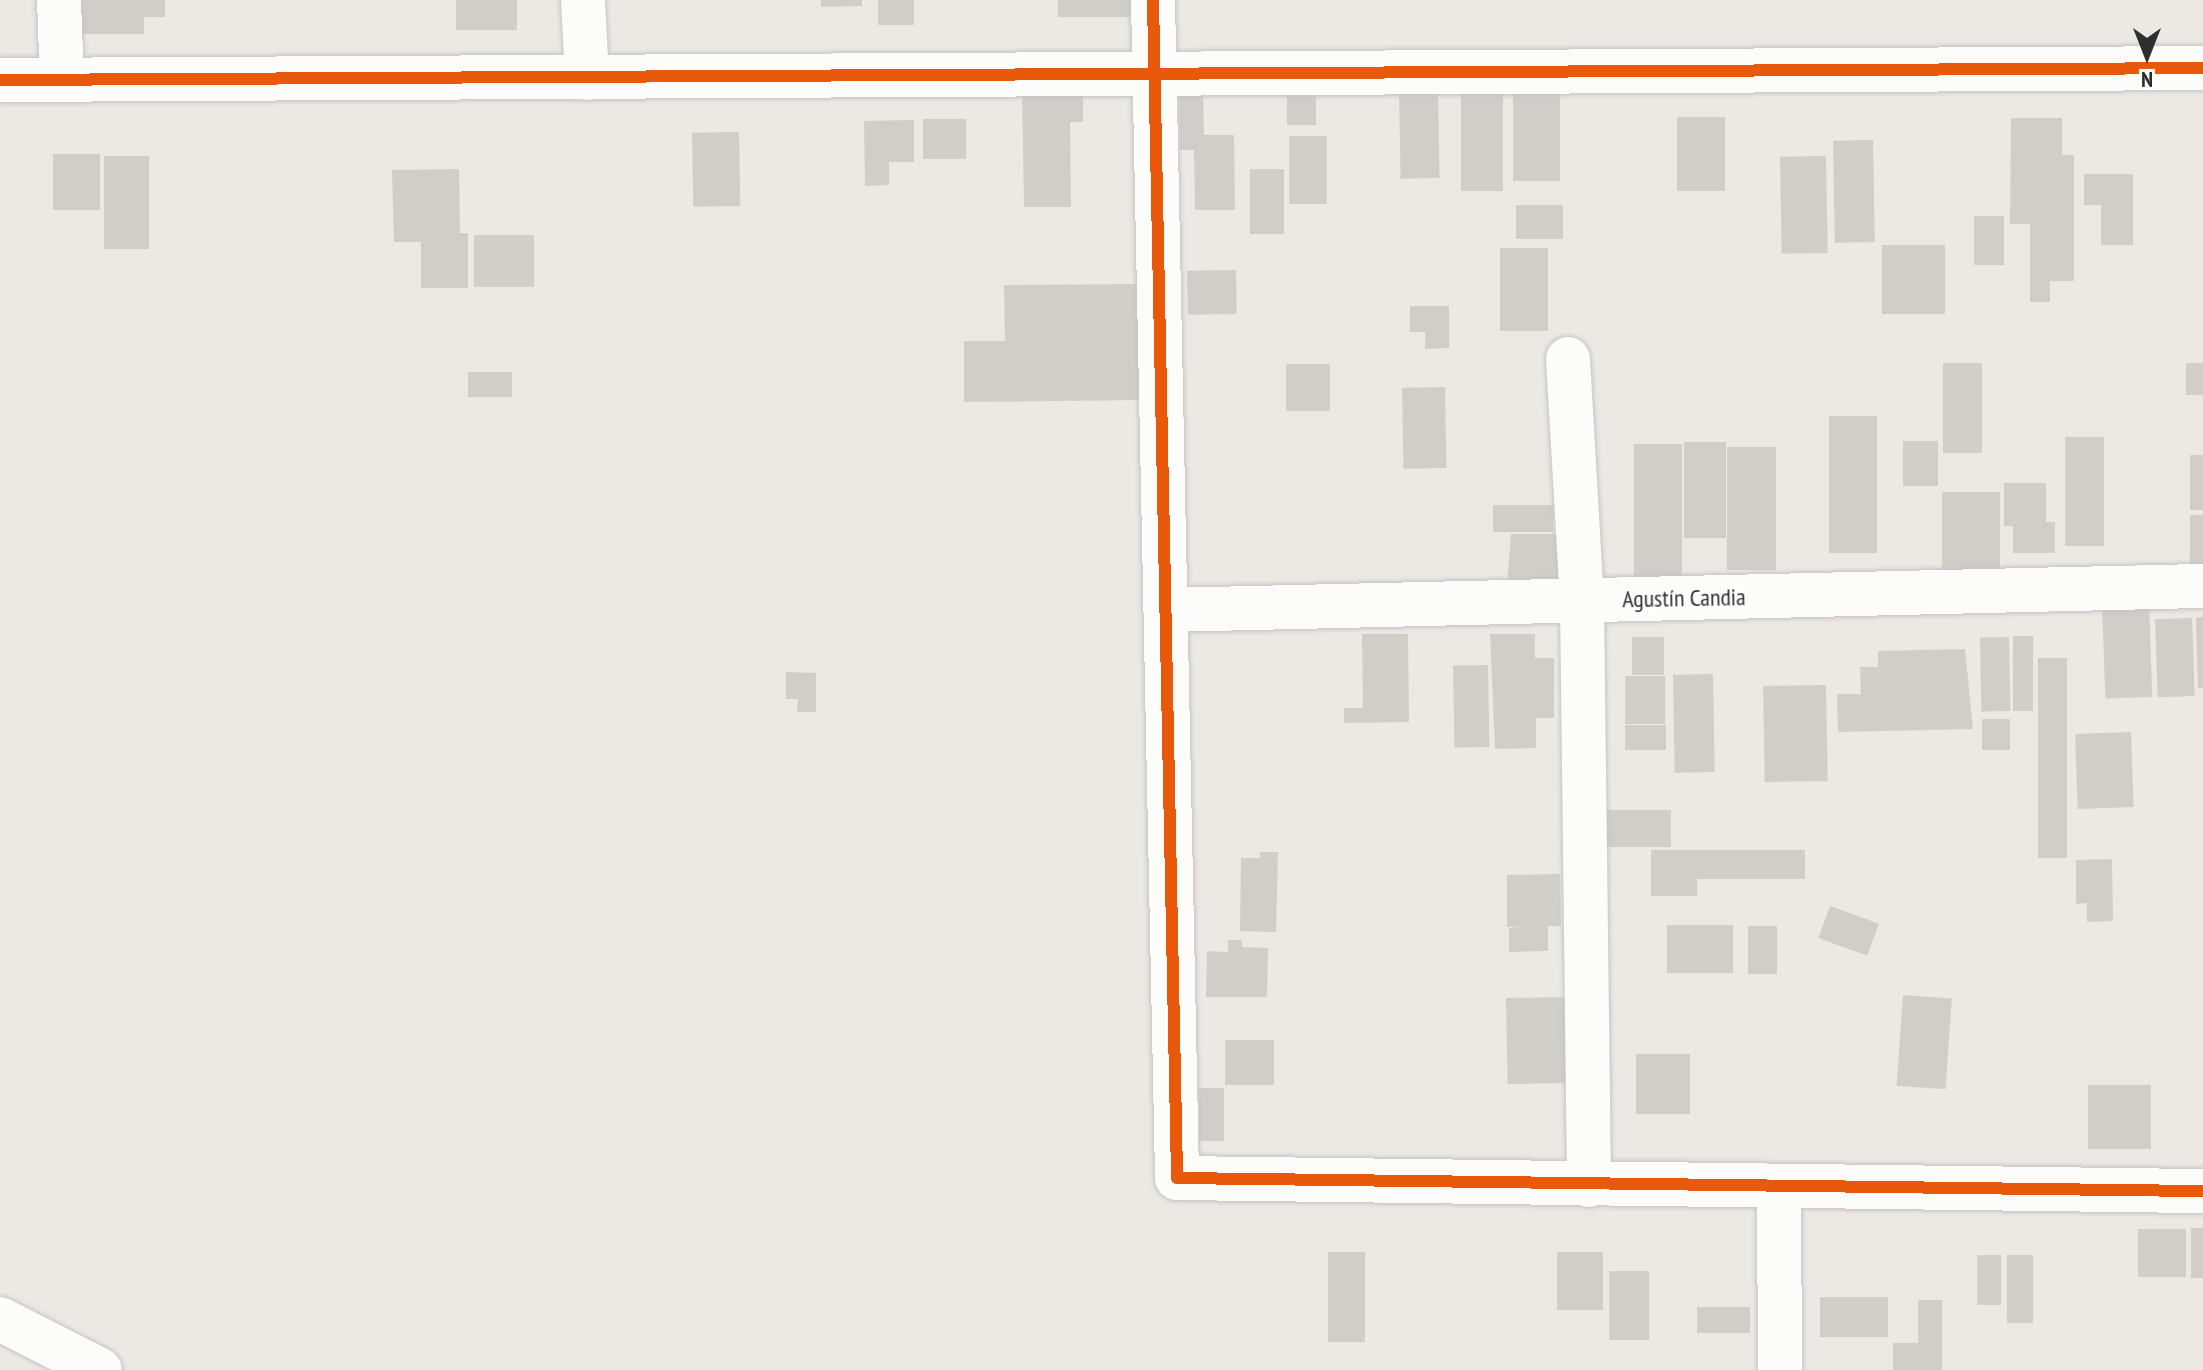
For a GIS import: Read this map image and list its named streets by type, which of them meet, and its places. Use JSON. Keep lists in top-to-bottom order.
{
  "streets": {
    "street": ["Agustín Candia"]
  },
  "north": "bottom"
}
